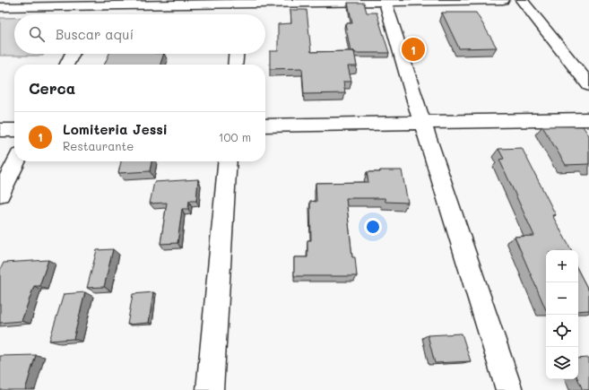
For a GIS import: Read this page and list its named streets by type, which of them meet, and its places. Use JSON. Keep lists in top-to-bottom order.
{
  "page": {
    "search": "Buscar aquí",
    "pins": "1",
    "heading": "Cerca",
    "list": [
      {
        "mark": "1",
        "name": "Lomiteria Jessi",
        "note": "Restaurante",
        "value": "100 m"
      }
    ],
    "map_buttons": ["+", "−"]
  }
}
